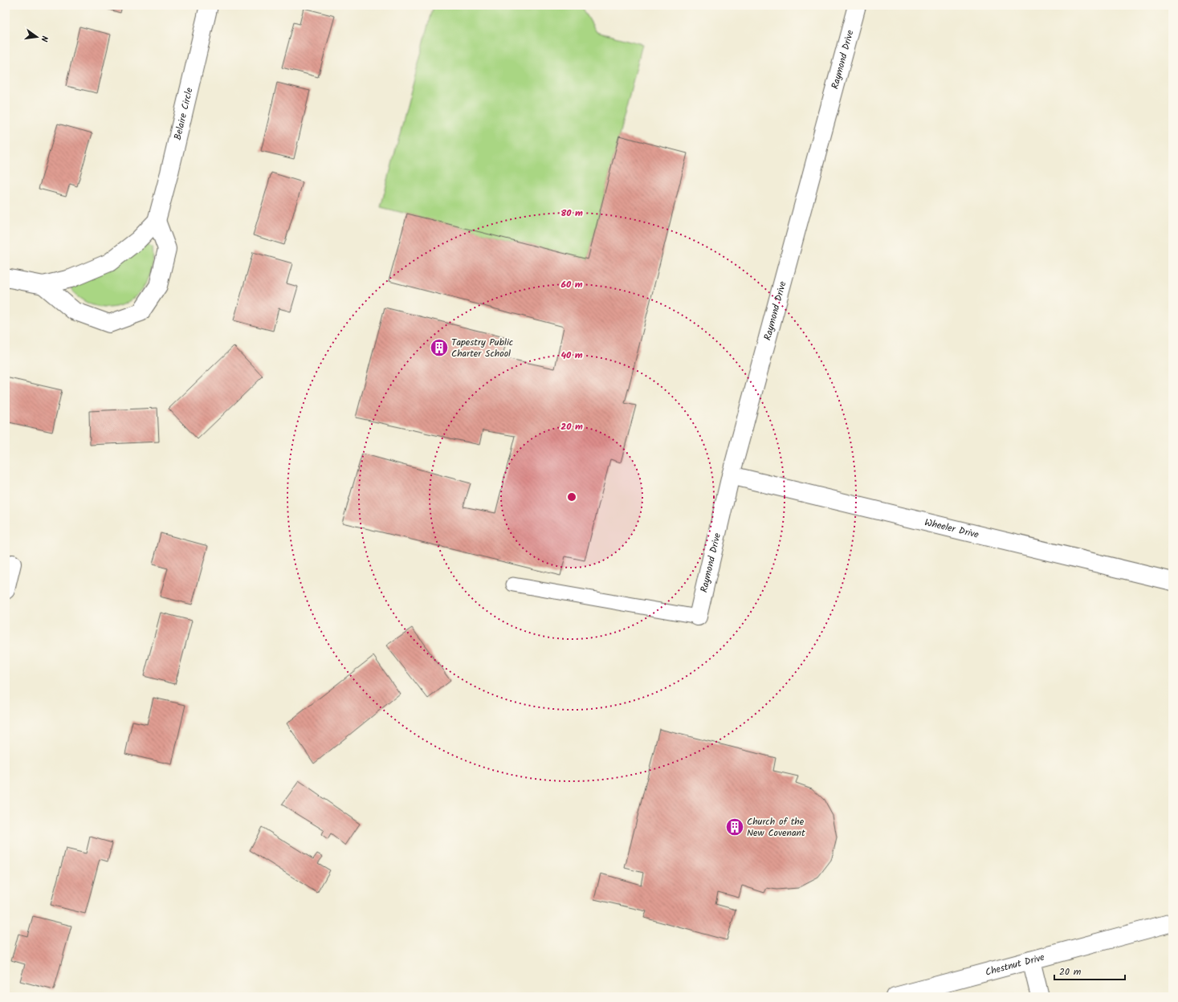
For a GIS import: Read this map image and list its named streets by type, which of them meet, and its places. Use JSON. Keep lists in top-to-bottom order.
{
  "streets": {
    "street": [
      "Raymond Drive",
      "Belaire Circle",
      "Wheeler Drive",
      "Chestnut Drive"
    ]
  },
  "crossings": [
    ["Raymond Drive", "Wheeler Drive"]
  ],
  "places": {
    "building": ["Tapestry Public Charter School", "Church of the New Covenant"]
  },
  "scale_bar": "20 m",
  "north": "right",
  "rings": [
    "80 m",
    "60 m",
    "40 m",
    "20 m"
  ]
}
